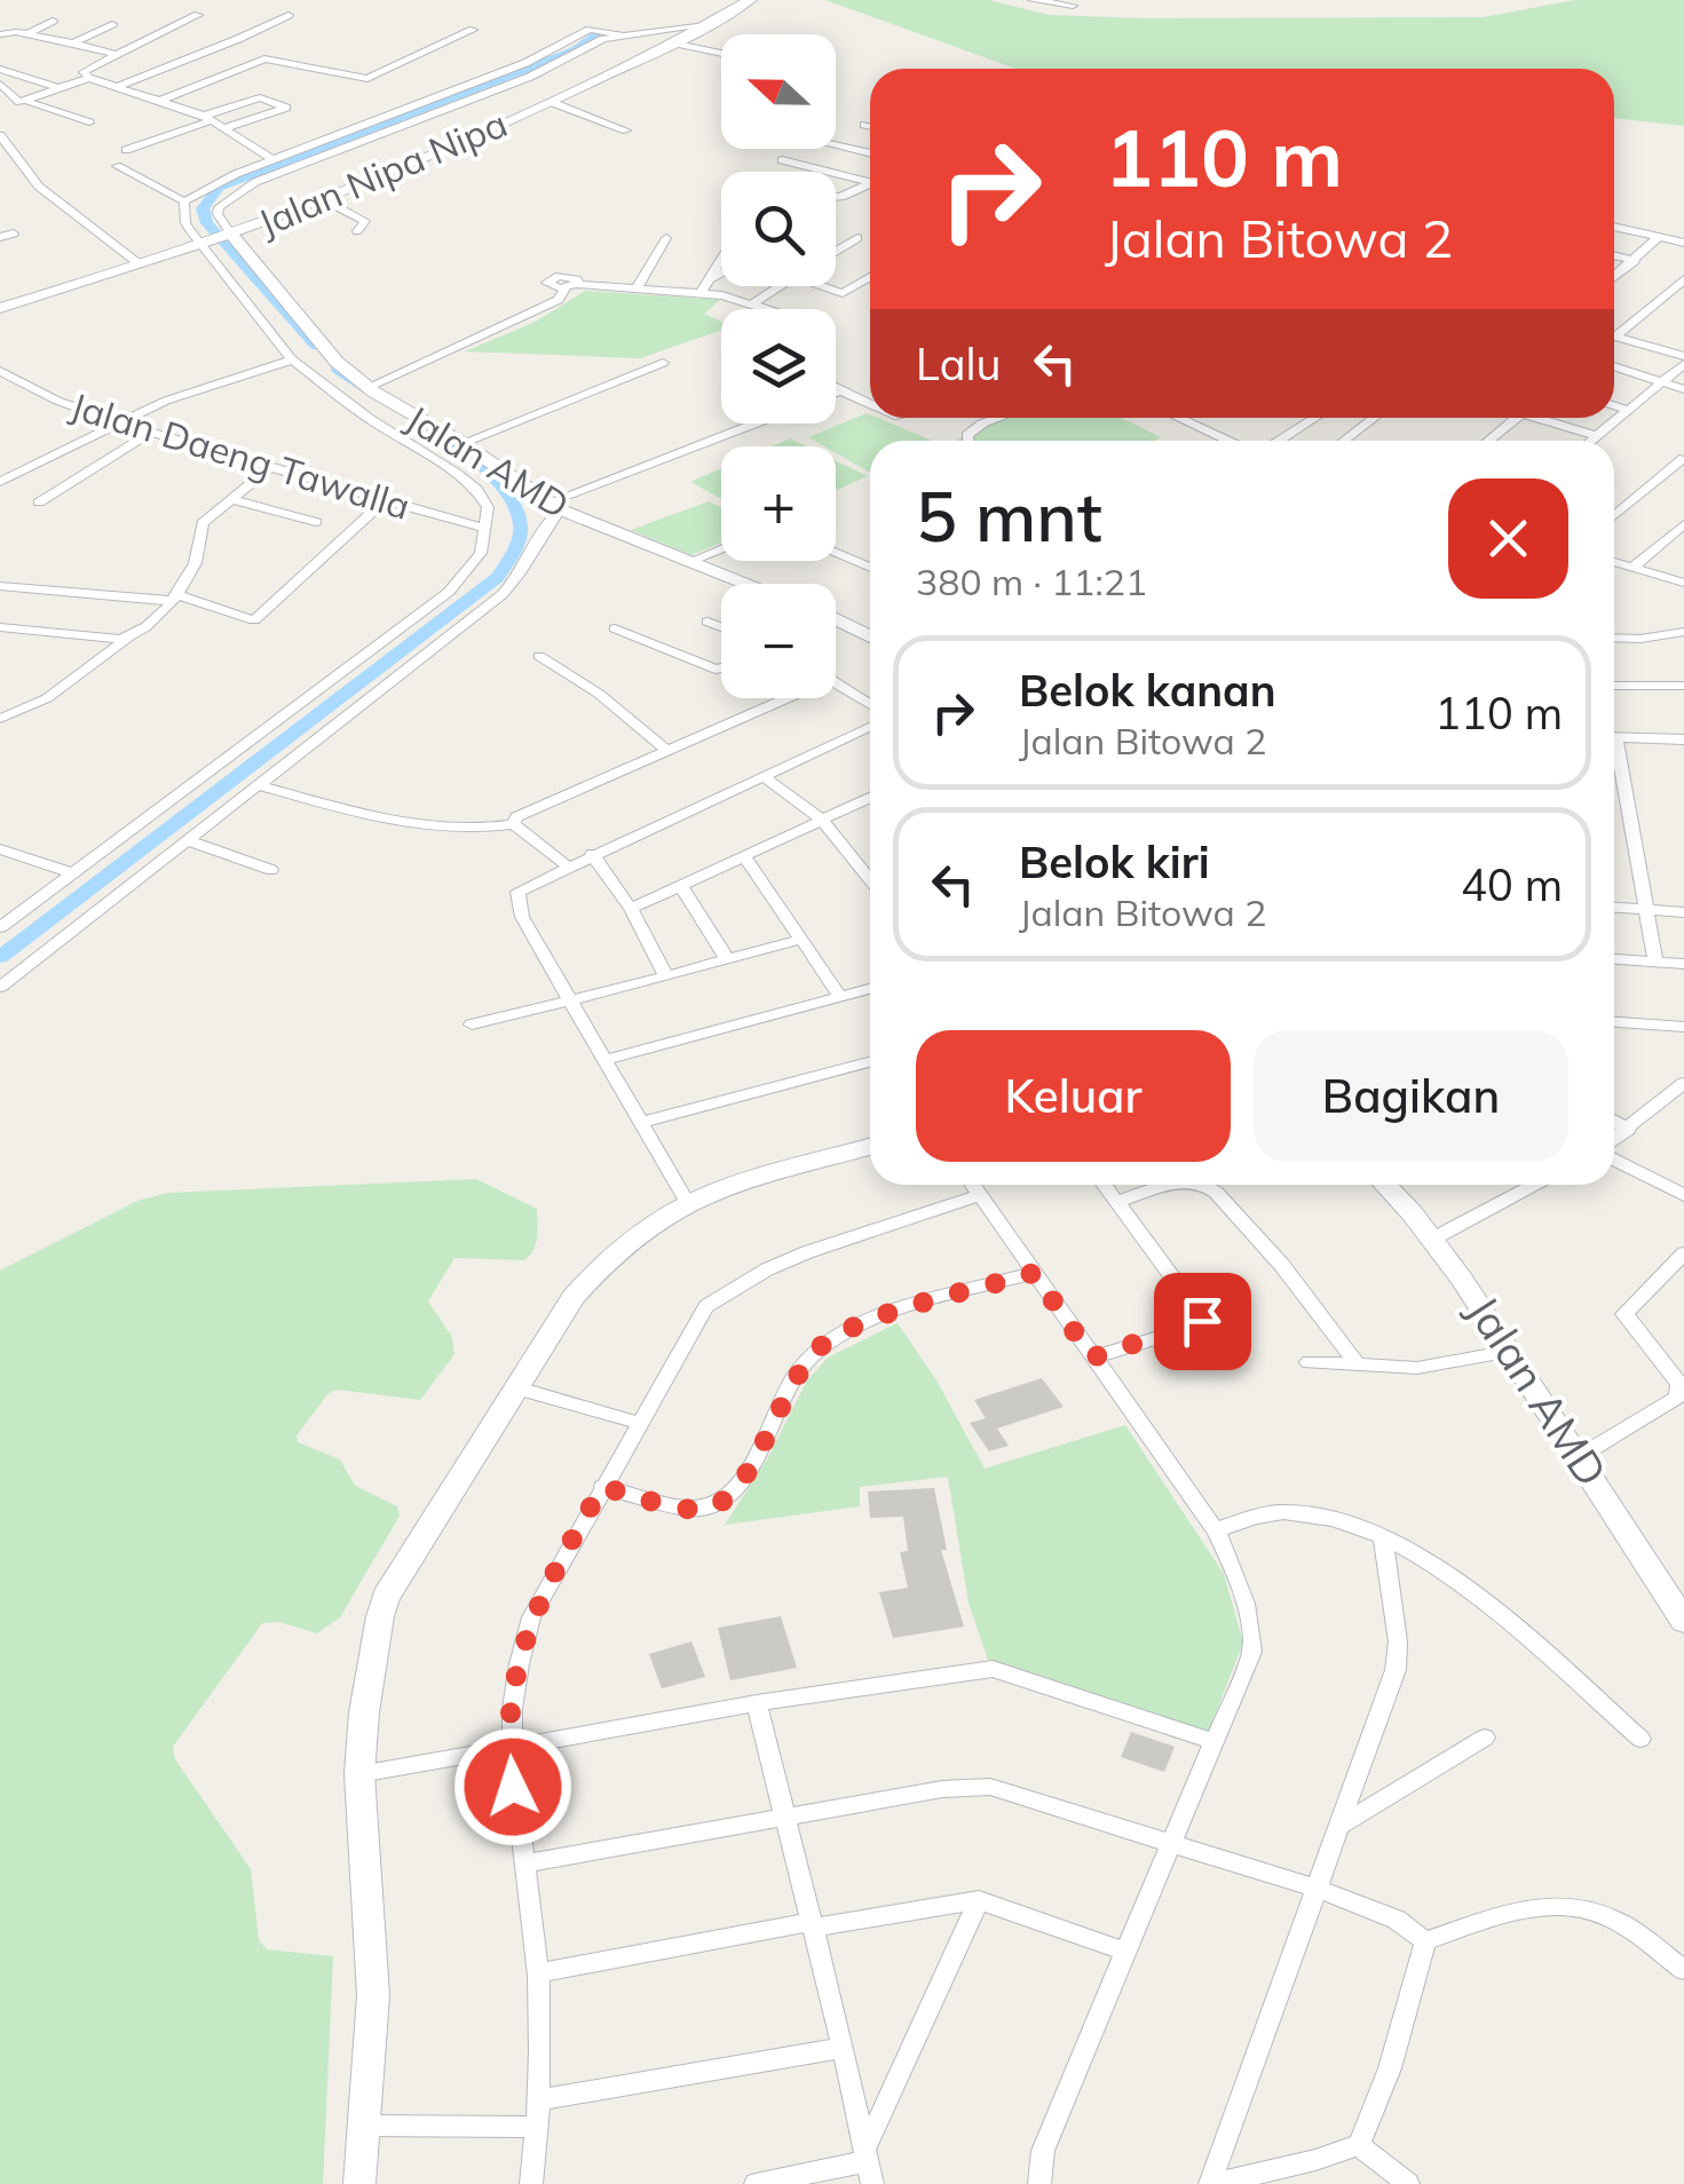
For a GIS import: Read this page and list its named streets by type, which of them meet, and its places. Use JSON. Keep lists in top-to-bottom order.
{
  "streets": {
    "street": ["Jalan Nipa Nipa", "Jalan Daeng Tawalla", "Jalan AMD"]
  },
  "crossings": [
    ["Jalan Nipa Nipa", "Jalan AMD"]
  ],
  "north": "left",
  "page": {
    "map_buttons": ["+", "−"],
    "turn": ["110 m", "Jalan Bitowa 2"],
    "then": "Lalu",
    "heading": ["5 mnt", "380 m · 11:21"],
    "list": [
      {
        "name": "Belok kanan",
        "note": "Jalan Bitowa 2",
        "value": "110 m"
      },
      {
        "name": "Belok kiri",
        "note": "Jalan Bitowa 2",
        "value": "40 m"
      }
    ],
    "buttons": ["Keluar", "Bagikan"]
  }
}
